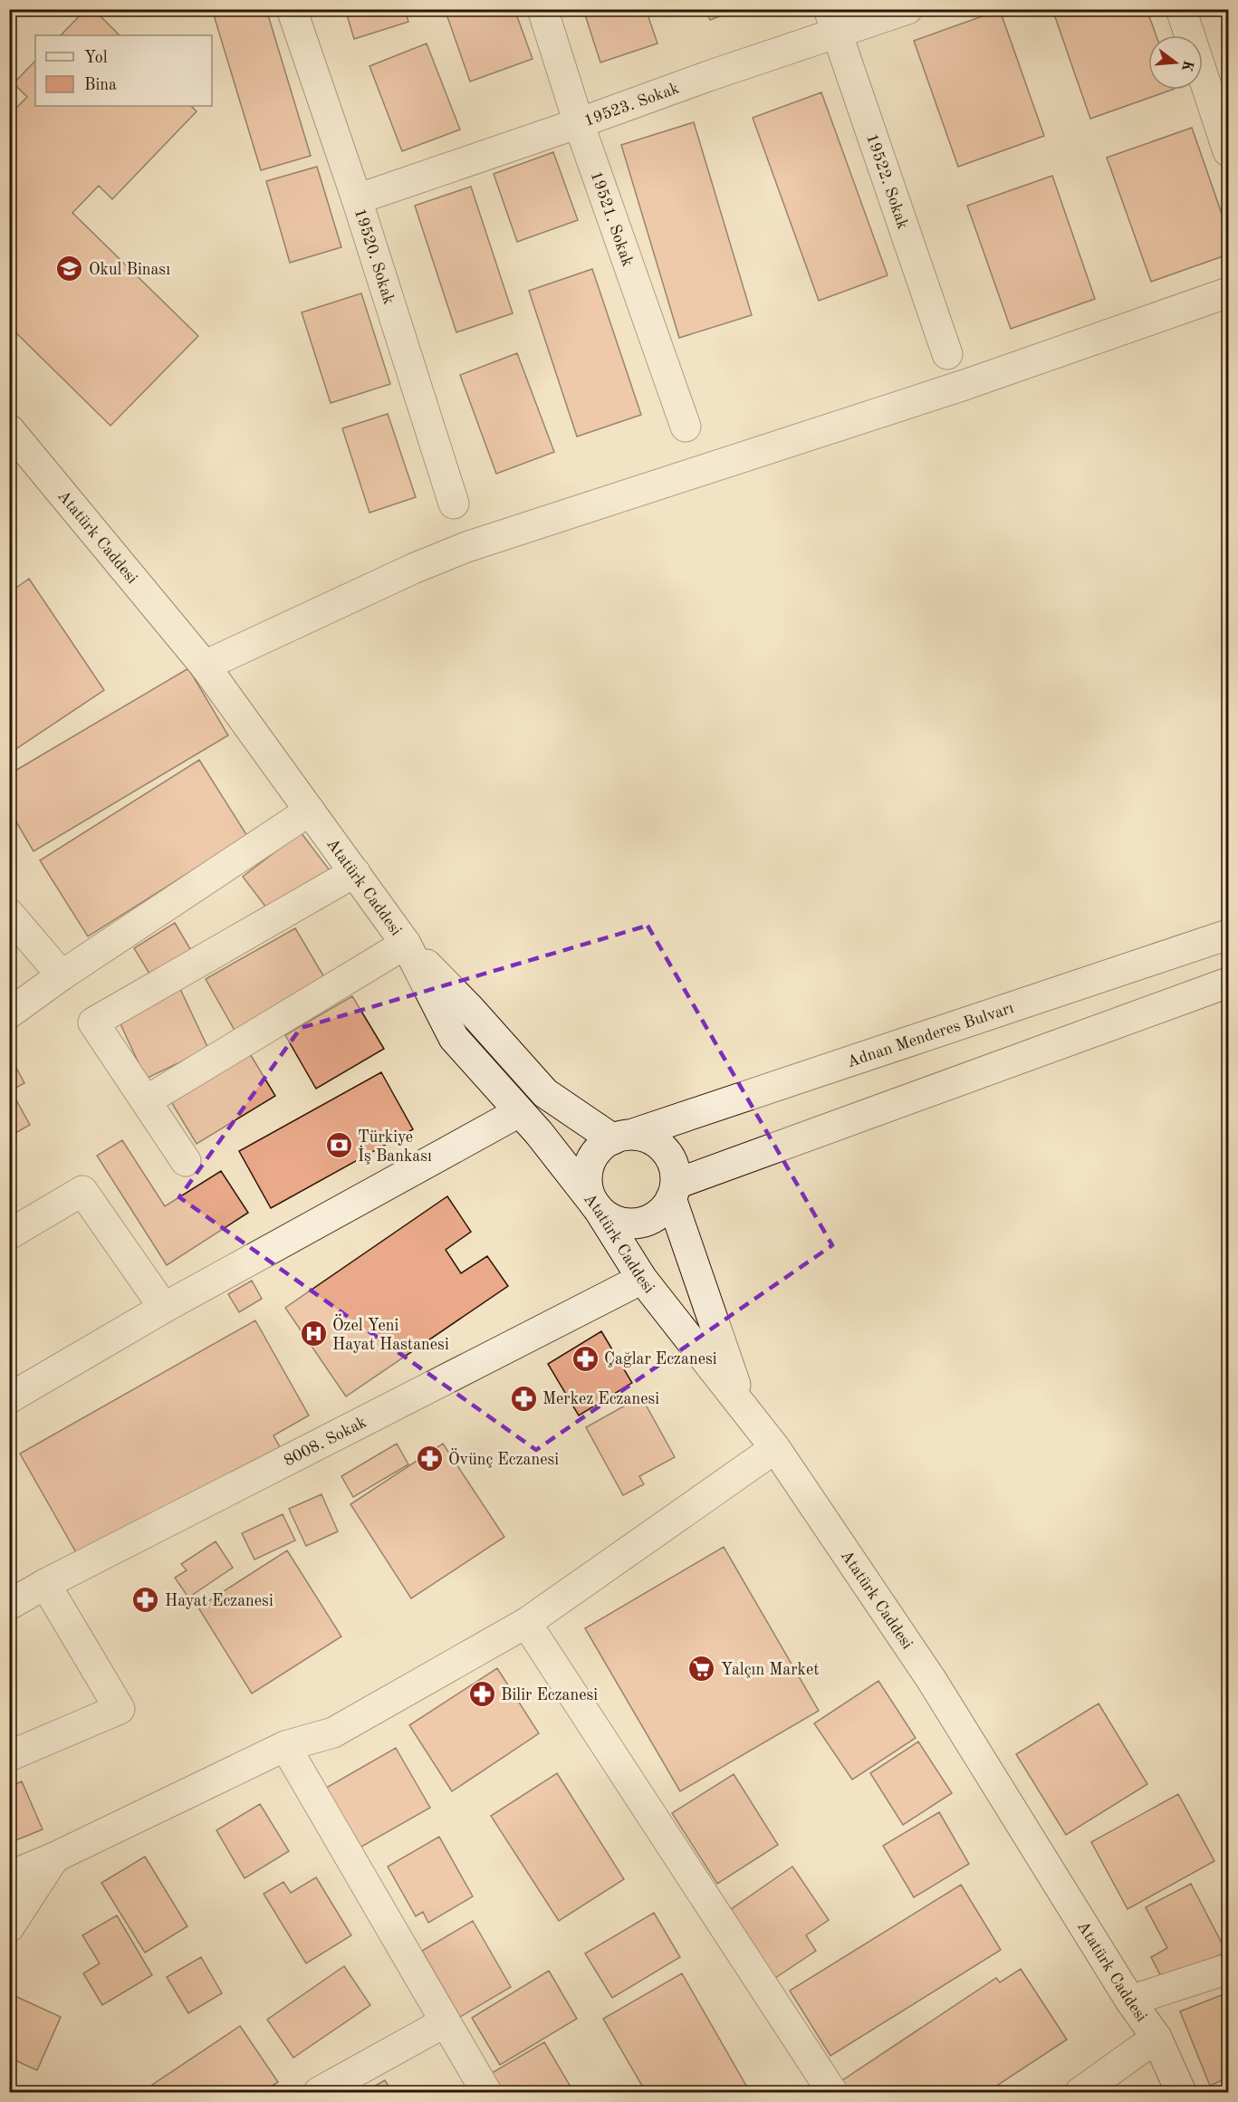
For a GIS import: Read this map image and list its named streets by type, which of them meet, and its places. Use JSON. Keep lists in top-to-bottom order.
{
  "streets": {
    "street": [
      "19523. Sokak",
      "19522. Sokak",
      "19521. Sokak",
      "19520. Sokak",
      "Atatürk Caddesi",
      "Adnan Menderes Bulvarı",
      "8008. Sokak"
    ]
  },
  "crossings": [
    ["19523. Sokak", "19522. Sokak"],
    ["19523. Sokak", "19521. Sokak"],
    ["19523. Sokak", "19520. Sokak"],
    ["Atatürk Caddesi", "Adnan Menderes Bulvarı"],
    ["Atatürk Caddesi", "8008. Sokak"]
  ],
  "places": {
    "school or university": ["Okul Binası"],
    "bank": ["Türkiye İş Bankası"],
    "hospital": ["Özel Yeni Hayat Hastanesi"],
    "pharmacy": [
      "Çağlar Eczanesi",
      "Merkez Eczanesi",
      "Övünç Eczanesi",
      "Hayat Eczanesi",
      "Bilir Eczanesi"
    ],
    "supermarket": ["Yalçın Market"]
  },
  "legend": ["Yol", "Bina"],
  "north": "right"
}
